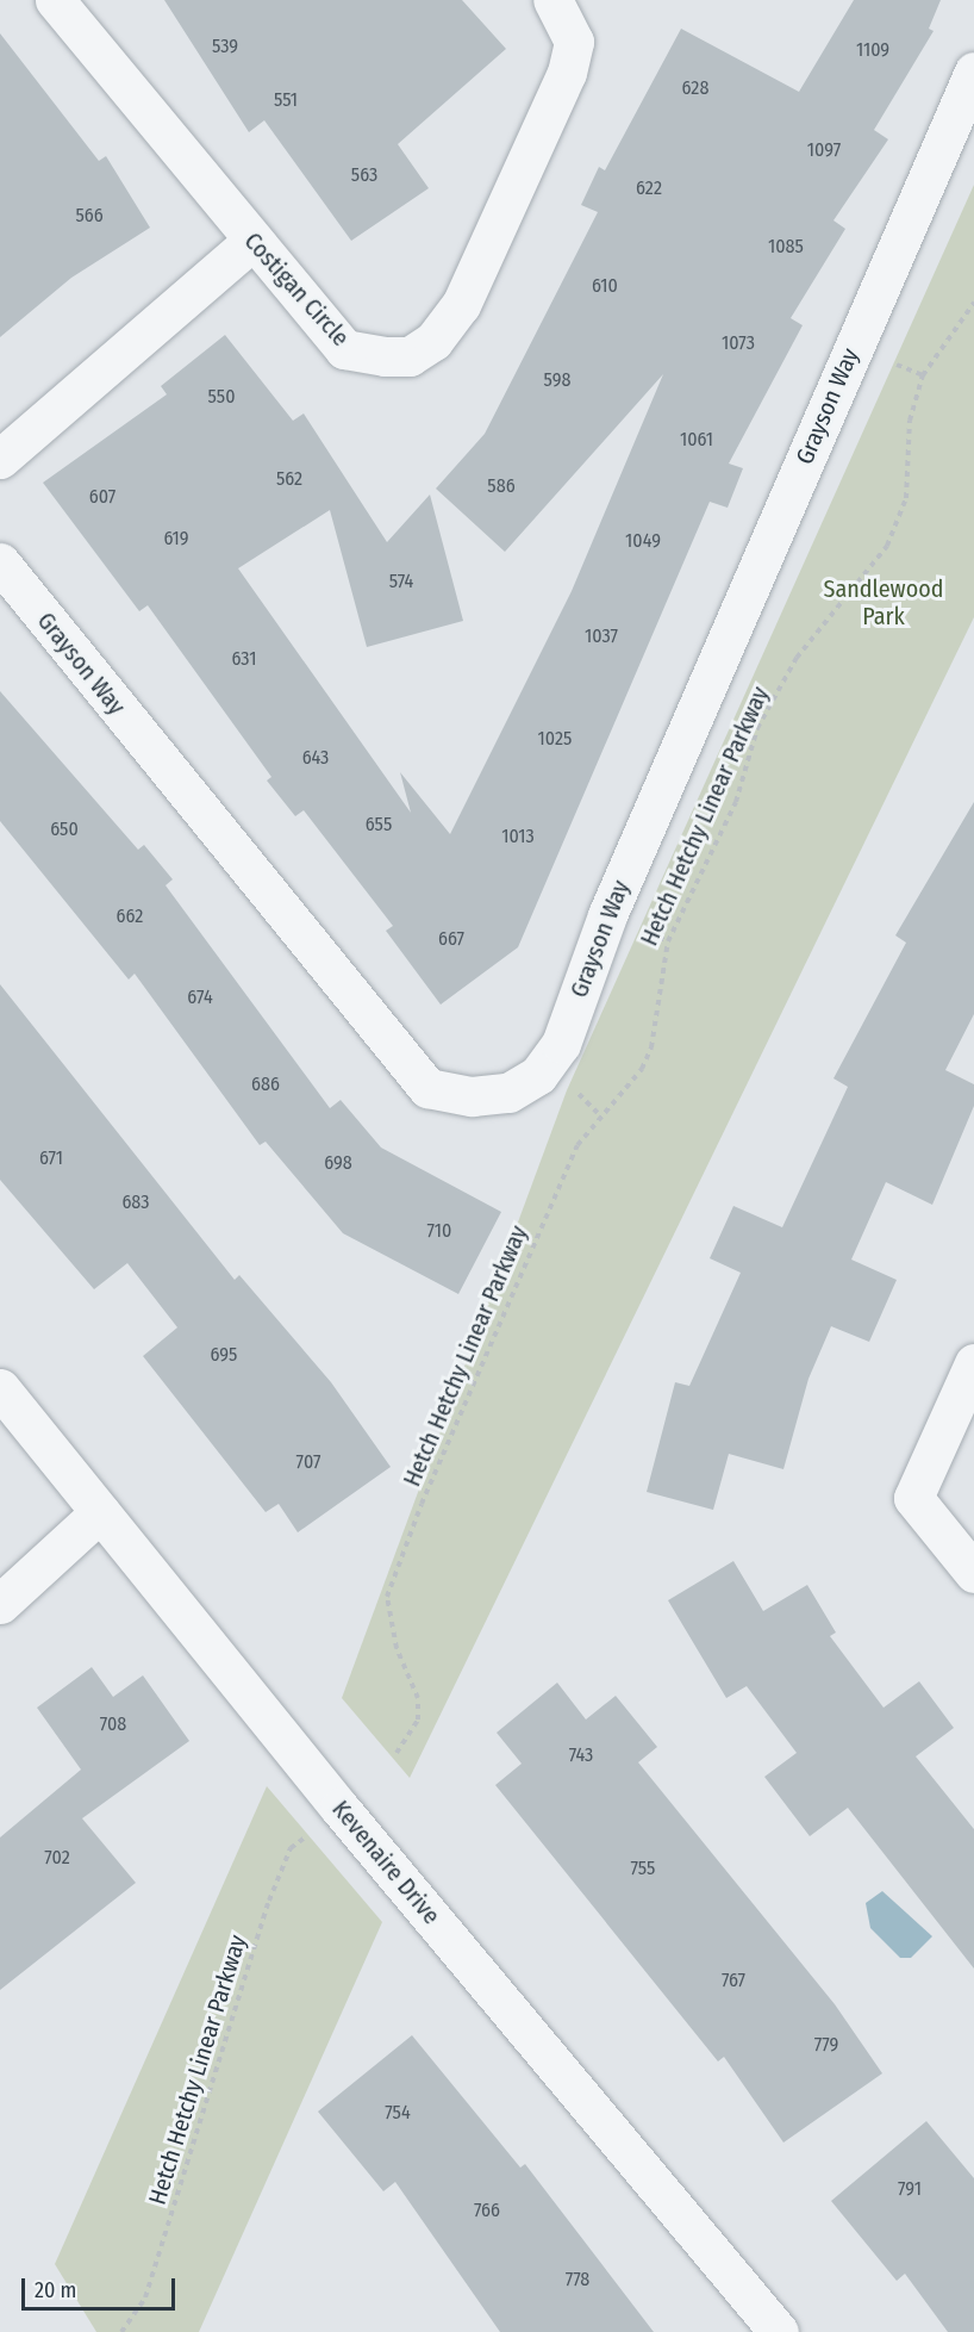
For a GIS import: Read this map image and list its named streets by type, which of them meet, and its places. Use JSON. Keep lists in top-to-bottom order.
{
  "streets": {
    "street": ["Costigan Circle", "Grayson Way", "Kevenaire Drive"],
    "path": ["Hetch Hetchy Linear Parkway"]
  },
  "parks": ["Sandlewood Park"],
  "house_numbers": [
    "539",
    "1109",
    "628",
    "551",
    "1097",
    "563",
    "622",
    "566",
    "1085",
    "610",
    "1073",
    "598",
    "550",
    "1061",
    "562",
    "586",
    "607",
    "619",
    "1049",
    "574",
    "1037",
    "631",
    "1025",
    "643",
    "655",
    "650",
    "1013",
    "662",
    "667",
    "674",
    "686",
    "671",
    "698",
    "683",
    "710",
    "695",
    "707",
    "708",
    "743",
    "702",
    "755",
    "767",
    "779",
    "754",
    "791",
    "766",
    "778"
  ],
  "scale_bar": "20 m"
}
